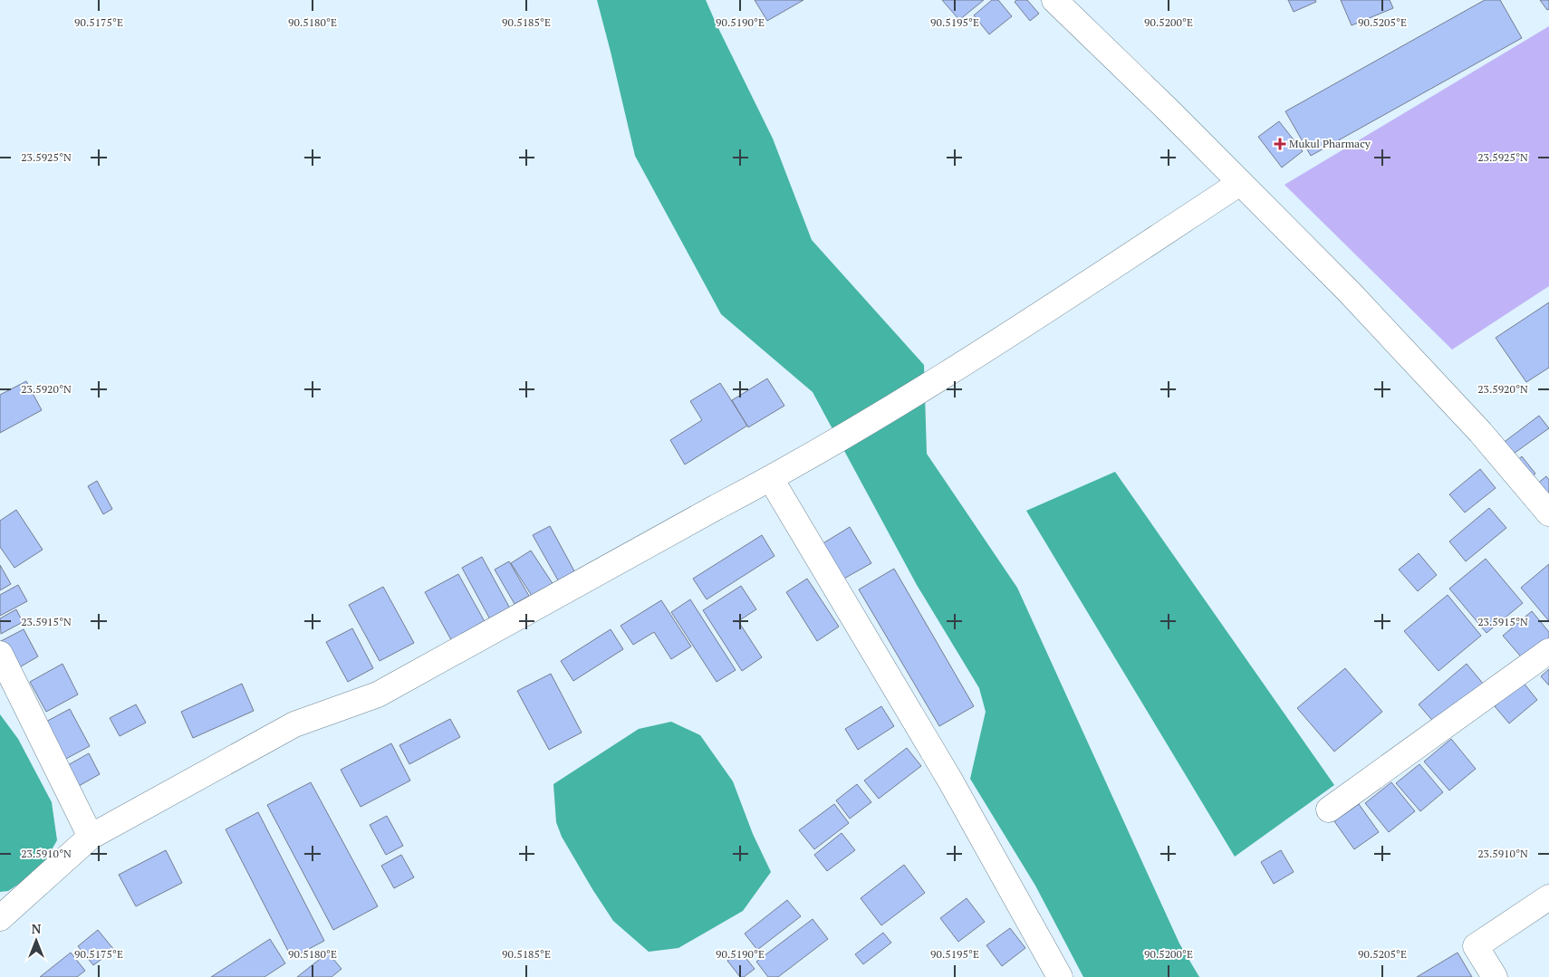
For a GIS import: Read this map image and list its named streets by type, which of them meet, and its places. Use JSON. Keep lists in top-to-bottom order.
{
  "places": {
    "health": ["Mukul Pharmacy"]
  },
  "north": "top",
  "coordinates": [
    "90.5175°E",
    "90.5180°E",
    "90.5185°E",
    "90.5190°E",
    "90.5195°E",
    "90.5200°E",
    "90.5205°E",
    "23.5925°N",
    "23.5920°N",
    "23.5915°N",
    "23.5910°N"
  ]
}
